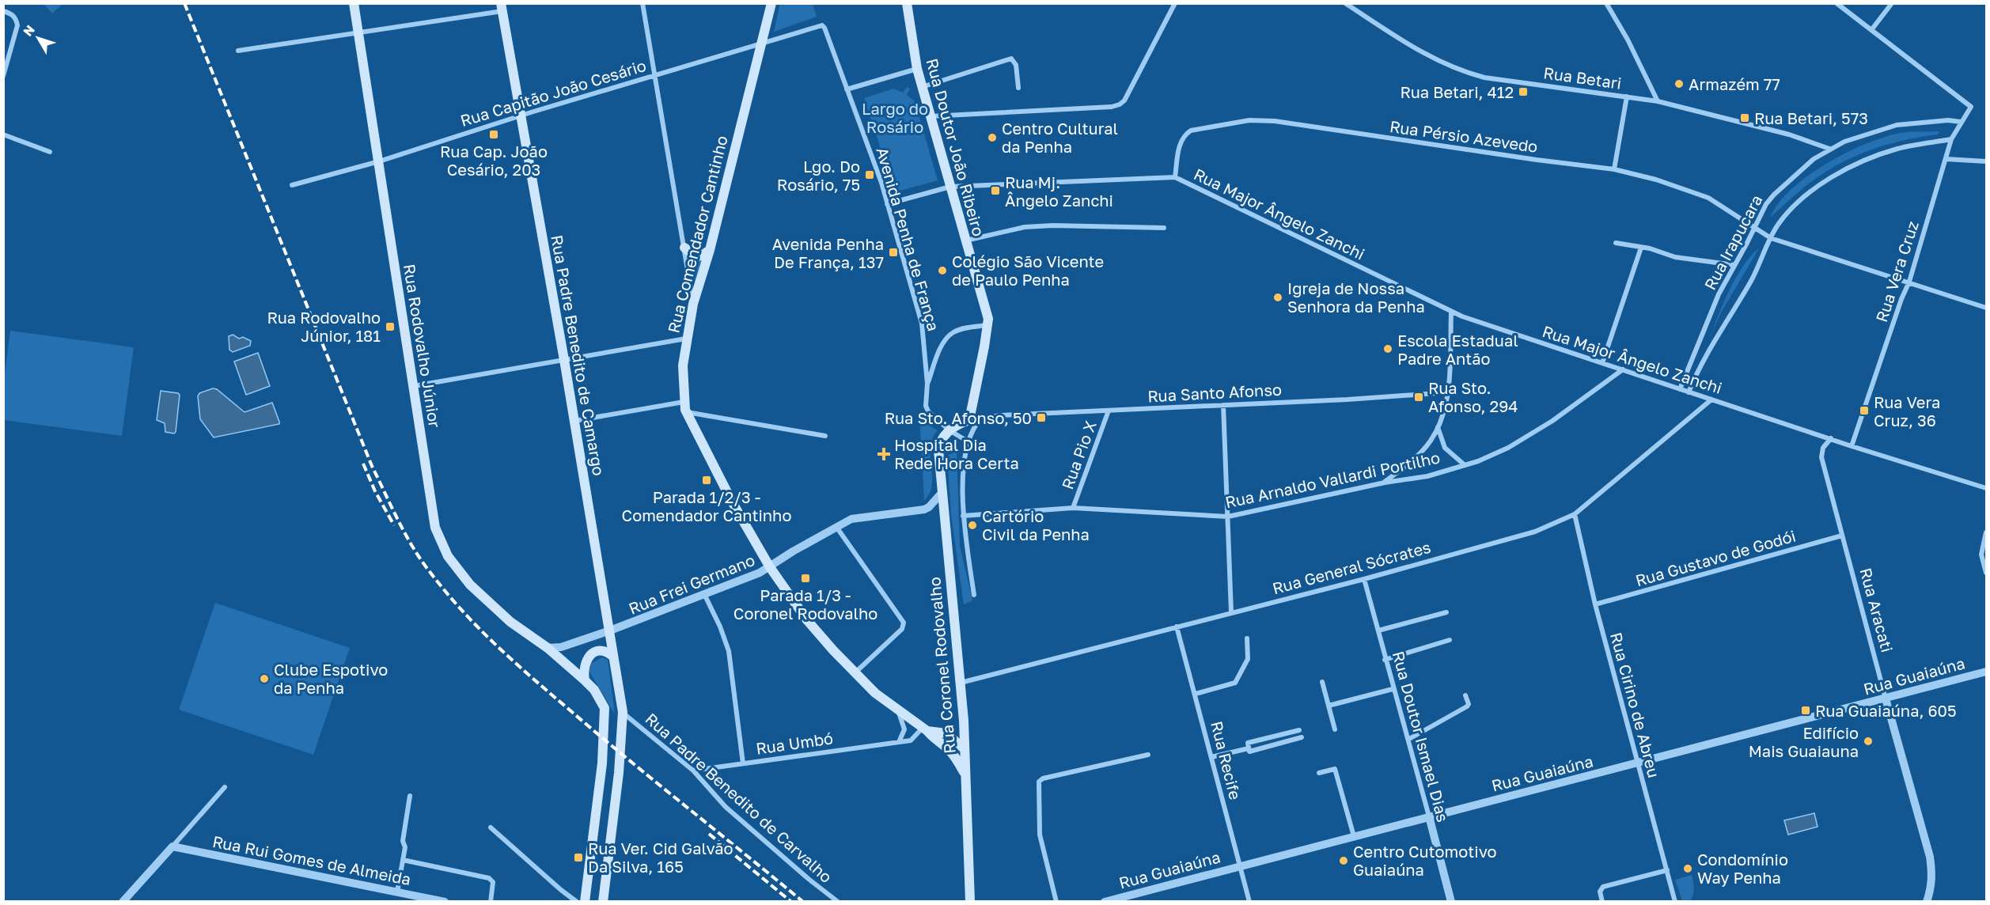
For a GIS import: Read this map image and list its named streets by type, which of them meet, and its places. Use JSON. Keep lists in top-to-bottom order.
{
  "streets": {
    "main road": [
      "Rua Doutor João Ribeiro",
      "Rua Comendador Cantinho",
      "Rua Rodovalho Júnior",
      "Rua Padre Benedito de Camargo",
      "Rua Coronel Rodovalho"
    ],
    "street": [
      "Rua Betari",
      "Rua Capitão João Cesário",
      "Rua Pérsio Azevedo",
      "Rua Major Ângelo Zanchi",
      "Avenida Penha de França",
      "Rua Irapucara",
      "Rua Vera Cruz",
      "Rua Santo Afonso",
      "Rua Pio X",
      "Rua Arnaldo Vallardi Portilho",
      "Rua Gustavo de Godói",
      "Rua General Sócrates",
      "Rua Frei Germano",
      "Rua Aracati",
      "Rua Guaiaúna",
      "Rua Cirino de Abreu",
      "Rua Doutor Ismael Dias",
      "Rua Umbó",
      "Rua Recife",
      "Rua Padre Benedito de Carvalho",
      "Rua Rui Gomes de Almeida"
    ]
  },
  "crossings": [
    ["Rua Betari", "Rua Irapucara"],
    ["Rua Capitão João Cesário", "Rua Comendador Cantinho"],
    ["Rua Capitão João Cesário", "Avenida Penha de França"],
    ["Rua Capitão João Cesário", "Rua Rodovalho Júnior"],
    ["Rua Capitão João Cesário", "Rua Padre Benedito de Camargo"],
    ["Rua Pérsio Azevedo", "Rua Major Ângelo Zanchi"],
    ["Rua Pérsio Azevedo", "Rua Irapucara"],
    ["Rua Pérsio Azevedo", "Rua Vera Cruz"],
    ["Rua Doutor João Ribeiro", "Rua Major Ângelo Zanchi"],
    ["Rua Doutor João Ribeiro", "Rua Santo Afonso"],
    ["Rua Major Ângelo Zanchi", "Rua Irapucara"],
    ["Rua Major Ângelo Zanchi", "Rua Vera Cruz"],
    ["Rua Major Ângelo Zanchi", "Rua Arnaldo Vallardi Portilho"],
    ["Rua Major Ângelo Zanchi", "Rua General Sócrates"],
    ["Rua Major Ângelo Zanchi", "Rua Aracati"],
    ["Rua Comendador Cantinho", "Rua Frei Germano"],
    ["Rua Comendador Cantinho", "Rua Coronel Rodovalho"],
    ["Rua Comendador Cantinho", "Rua Umbó"],
    ["Avenida Penha de França", "Rua Coronel Rodovalho"],
    ["Rua Irapucara", "Rua Vera Cruz"],
    ["Rua Rodovalho Júnior", "Rua Frei Germano"],
    ["Rua Padre Benedito de Camargo", "Rua Frei Germano"],
    ["Rua Padre Benedito de Camargo", "Rua Padre Benedito de Carvalho"],
    ["Rua Santo Afonso", "Rua Pio X"],
    ["Rua Pio X", "Rua Arnaldo Vallardi Portilho"],
    ["Rua Gustavo de Godói", "Rua Aracati"],
    ["Rua Gustavo de Godói", "Rua Cirino de Abreu"],
    ["Rua General Sócrates", "Rua Coronel Rodovalho"],
    ["Rua General Sócrates", "Rua Cirino de Abreu"],
    ["Rua General Sócrates", "Rua Doutor Ismael Dias"],
    ["Rua General Sócrates", "Rua Recife"],
    ["Rua Frei Germano", "Rua Coronel Rodovalho"],
    ["Rua Aracati", "Rua Guaiaúna"],
    ["Rua Guaiaúna", "Rua Cirino de Abreu"],
    ["Rua Guaiaúna", "Rua Doutor Ismael Dias"],
    ["Rua Guaiaúna", "Rua Recife"],
    ["Rua Umbó", "Rua Padre Benedito de Carvalho"]
  ],
  "parks": ["Largo do Rosário"],
  "places": {
    "other": [
      "Armazém 77",
      "Centro Cultural da Penha",
      "Colégio São Vicente de Paulo Penha",
      "Igreja de Nossa Senhora da Penha",
      "Escola Estadual Padre Antão",
      "Cartório Civil da Penha",
      "Clube Espotivo da Penha",
      "Edifício Mais Guaiauna",
      "Centro Cutomotivo Guaiaúna",
      "Condomínio Way Penha"
    ],
    "transit": [
      "Rua Betari, 412",
      "Rua Betari, 573",
      "Rua Cap. João Cesário, 203",
      "Lgo. Do Rosário, 75",
      "Rua Mj. Ângelo Zanchi",
      "Avenida Penha De França, 137",
      "Rua Rodovalho Júnior, 181",
      "Rua Sto. Afonso, 294",
      "Rua Vera Cruz, 36",
      "Rua Sto. Afonso, 50",
      "Parada 1/2/3 - Comendador Cantinho",
      "Parada 1/3 - Coronel Rodovalho",
      "Rua Guaiaúna, 605",
      "Rua Ver. Cid Galvão Da Silva, 165"
    ],
    "health": ["Hospital Dia Rede Hora Certa"]
  },
  "north": "top left"
}
